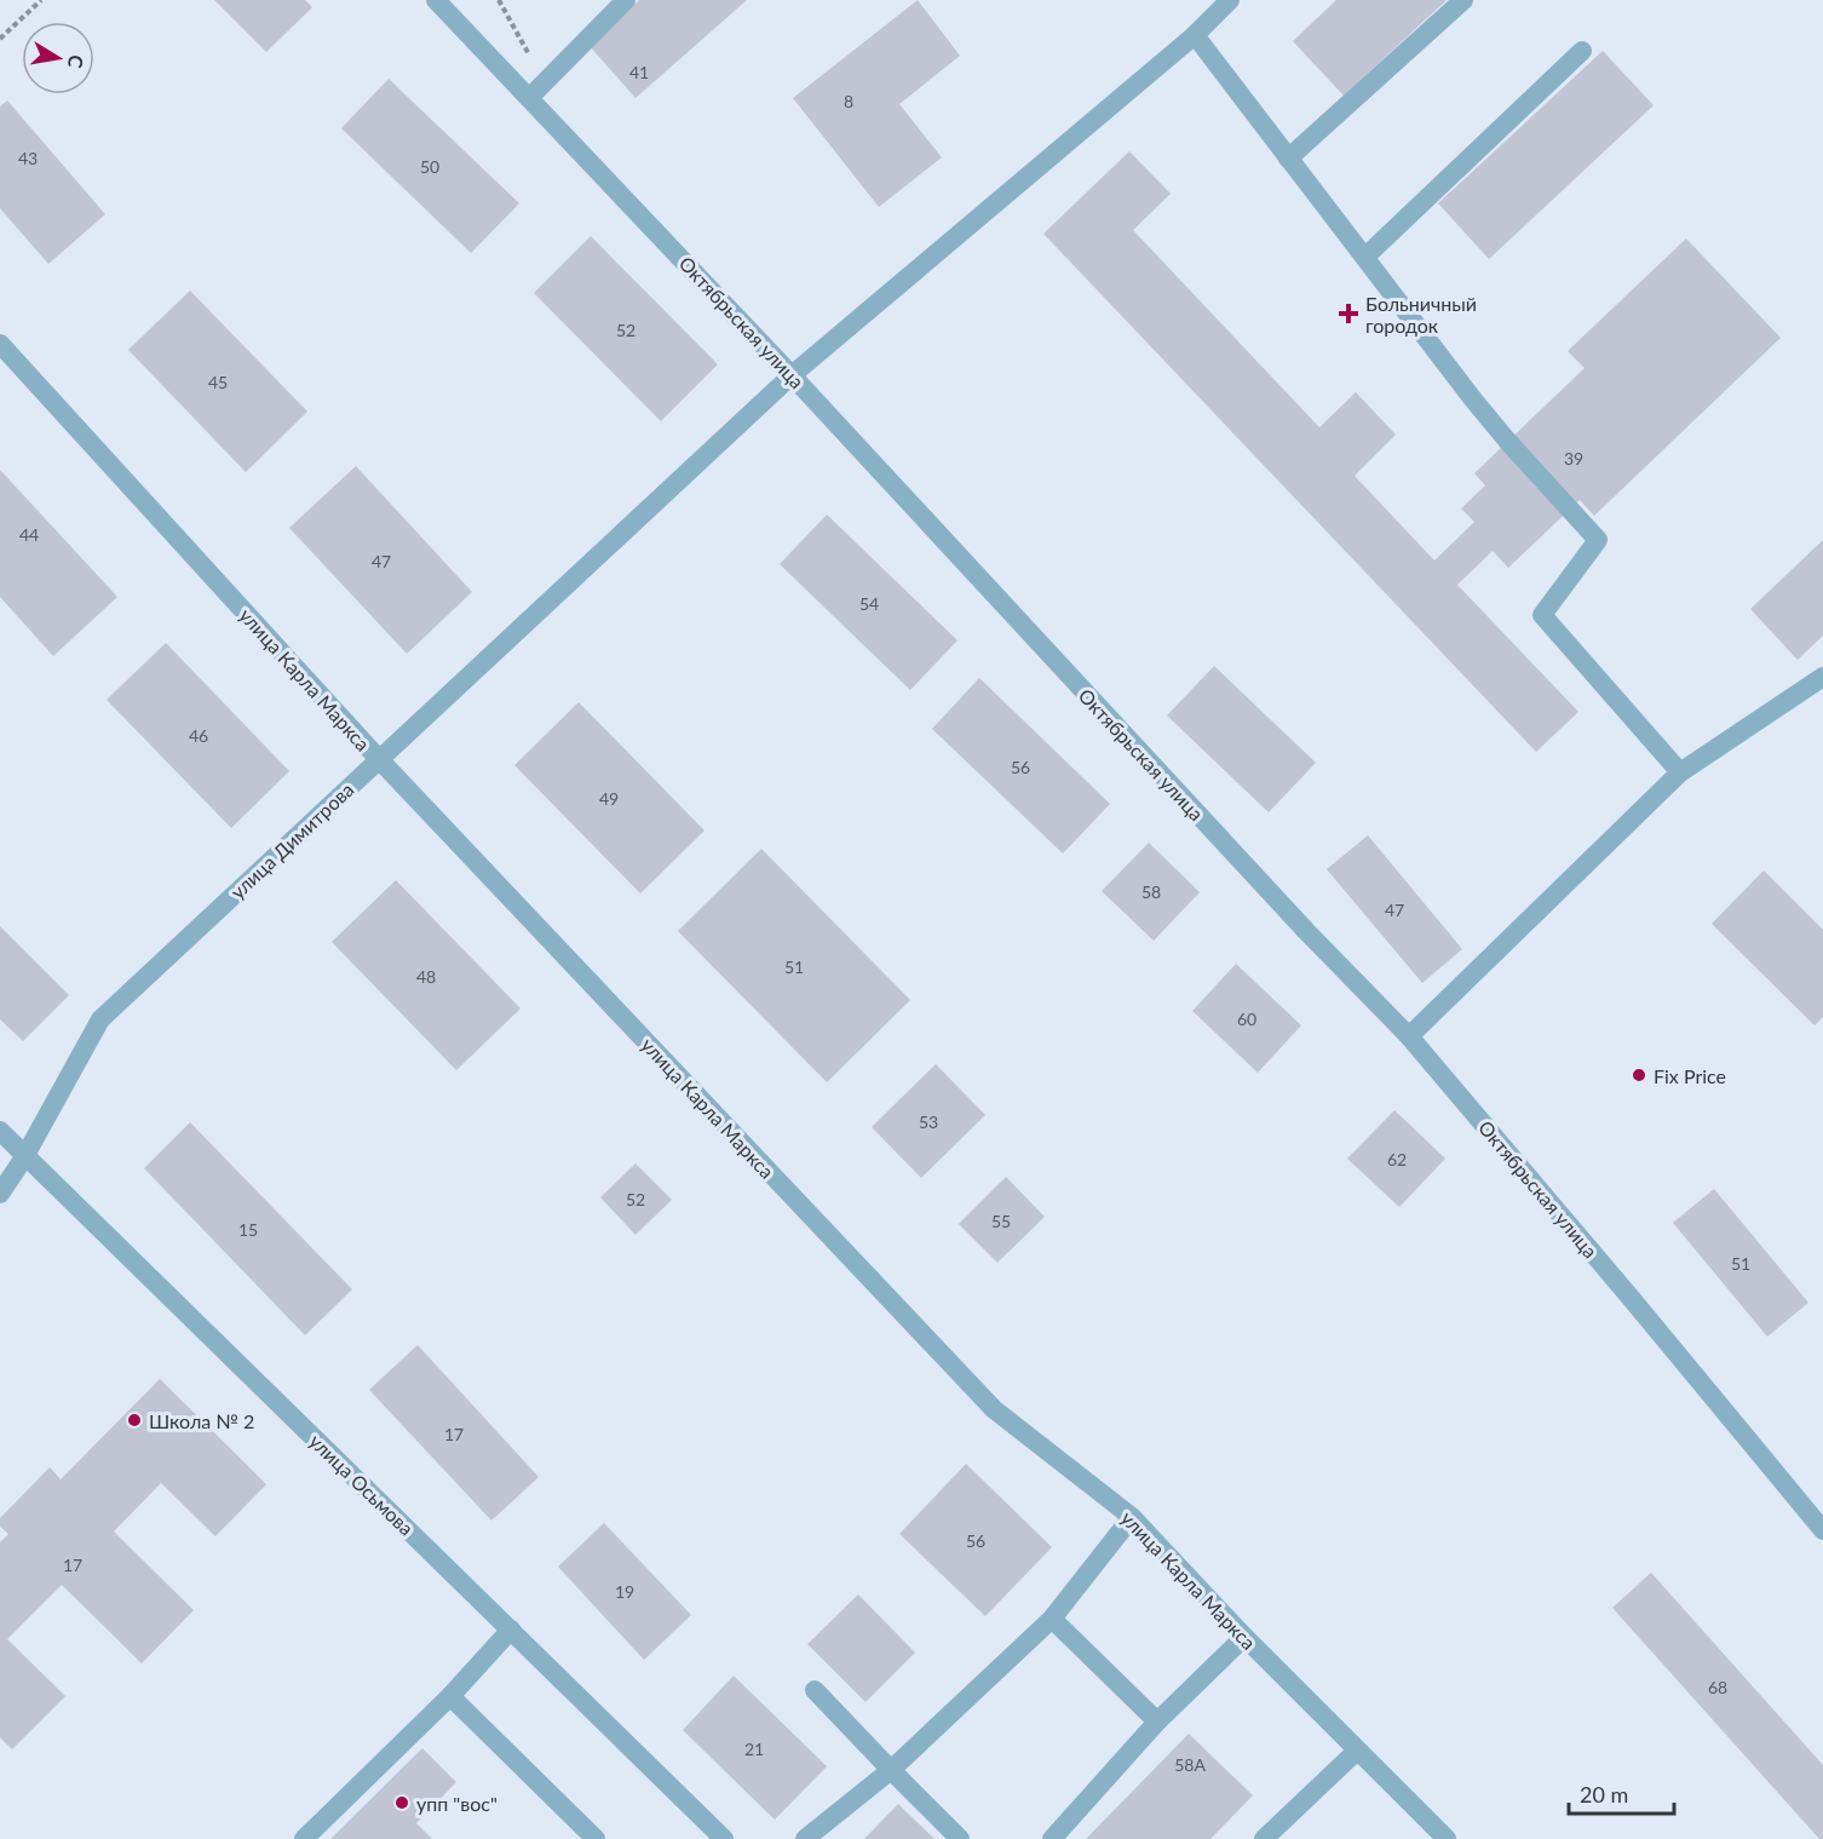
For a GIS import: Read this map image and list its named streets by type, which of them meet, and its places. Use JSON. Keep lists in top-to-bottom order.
{
  "streets": {
    "street": [
      "Октябрьская улица",
      "улица Карла Маркса",
      "улица Димитрова",
      "улица Осьмова"
    ]
  },
  "crossings": [
    ["Октябрьская улица", "улица Димитрова"],
    ["улица Карла Маркса", "улица Димитрова"],
    ["улица Димитрова", "улица Осьмова"]
  ],
  "places": {
    "health": ["Больничный городок"],
    "other": ["Fix Price", "Школа № 2", "упп \"вос\""]
  },
  "house_numbers": [
    "41",
    "8",
    "43",
    "50",
    "52",
    "45",
    "39",
    "44",
    "47",
    "54",
    "46",
    "56",
    "49",
    "58",
    "47",
    "51",
    "48",
    "60",
    "53",
    "62",
    "52",
    "55",
    "15",
    "51",
    "17",
    "56",
    "17",
    "19",
    "68",
    "21",
    "58А"
  ],
  "scale_bar": "20 m",
  "north": "right"
}
